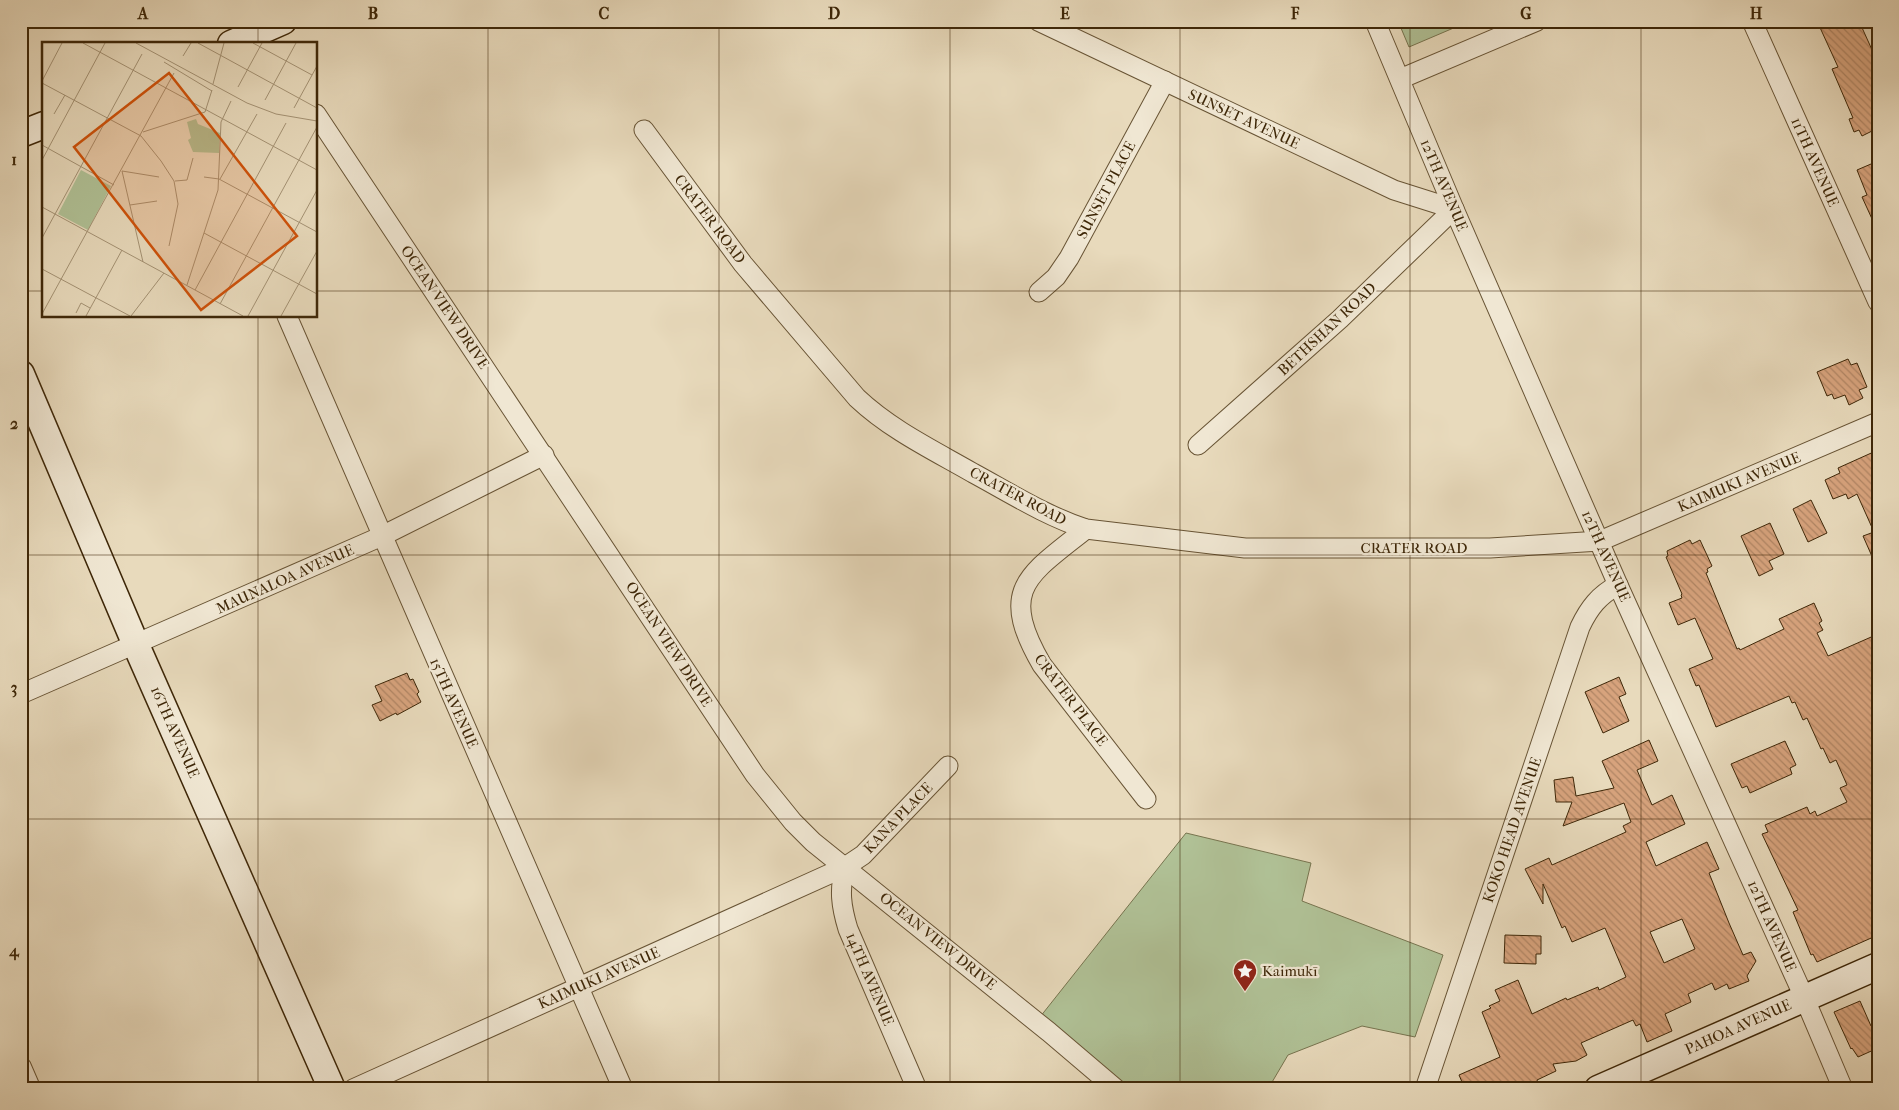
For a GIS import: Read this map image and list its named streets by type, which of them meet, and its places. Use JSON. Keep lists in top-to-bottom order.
{
  "streets": {
    "street": [
      "SUNSET AVENUE",
      "11TH AVENUE",
      "12TH AVENUE",
      "SUNSET PLACE",
      "CRATER ROAD",
      "OCEAN VIEW DRIVE",
      "BETHSHAN ROAD",
      "KAIMUKI AVENUE",
      "MAUNALOA AVENUE",
      "CRATER PLACE",
      "15TH AVENUE",
      "16TH AVENUE",
      "KANA PLACE",
      "KOKO HEAD AVENUE",
      "14TH AVENUE",
      "PAHOA AVENUE"
    ]
  },
  "crossings": [
    ["SUNSET AVENUE", "12TH AVENUE"],
    ["SUNSET AVENUE", "SUNSET PLACE"],
    ["SUNSET AVENUE", "BETHSHAN ROAD"],
    ["12TH AVENUE", "CRATER ROAD"],
    ["12TH AVENUE", "BETHSHAN ROAD"],
    ["12TH AVENUE", "KAIMUKI AVENUE"],
    ["12TH AVENUE", "KOKO HEAD AVENUE"],
    ["12TH AVENUE", "PAHOA AVENUE"],
    ["CRATER ROAD", "KAIMUKI AVENUE"],
    ["CRATER ROAD", "CRATER PLACE"],
    ["OCEAN VIEW DRIVE", "KAIMUKI AVENUE"],
    ["OCEAN VIEW DRIVE", "MAUNALOA AVENUE"],
    ["OCEAN VIEW DRIVE", "KANA PLACE"],
    ["OCEAN VIEW DRIVE", "14TH AVENUE"],
    ["KAIMUKI AVENUE", "15TH AVENUE"],
    ["KAIMUKI AVENUE", "KANA PLACE"],
    ["KAIMUKI AVENUE", "14TH AVENUE"],
    ["MAUNALOA AVENUE", "15TH AVENUE"],
    ["MAUNALOA AVENUE", "16TH AVENUE"],
    ["KANA PLACE", "14TH AVENUE"]
  ],
  "places": {
    "place": ["Kaimukī"]
  },
  "grid": {
    "columns": [
      "A",
      "B",
      "C",
      "D",
      "E",
      "F",
      "G",
      "H"
    ],
    "rows": [
      "1",
      "2",
      "3",
      "4"
    ]
  }
}
